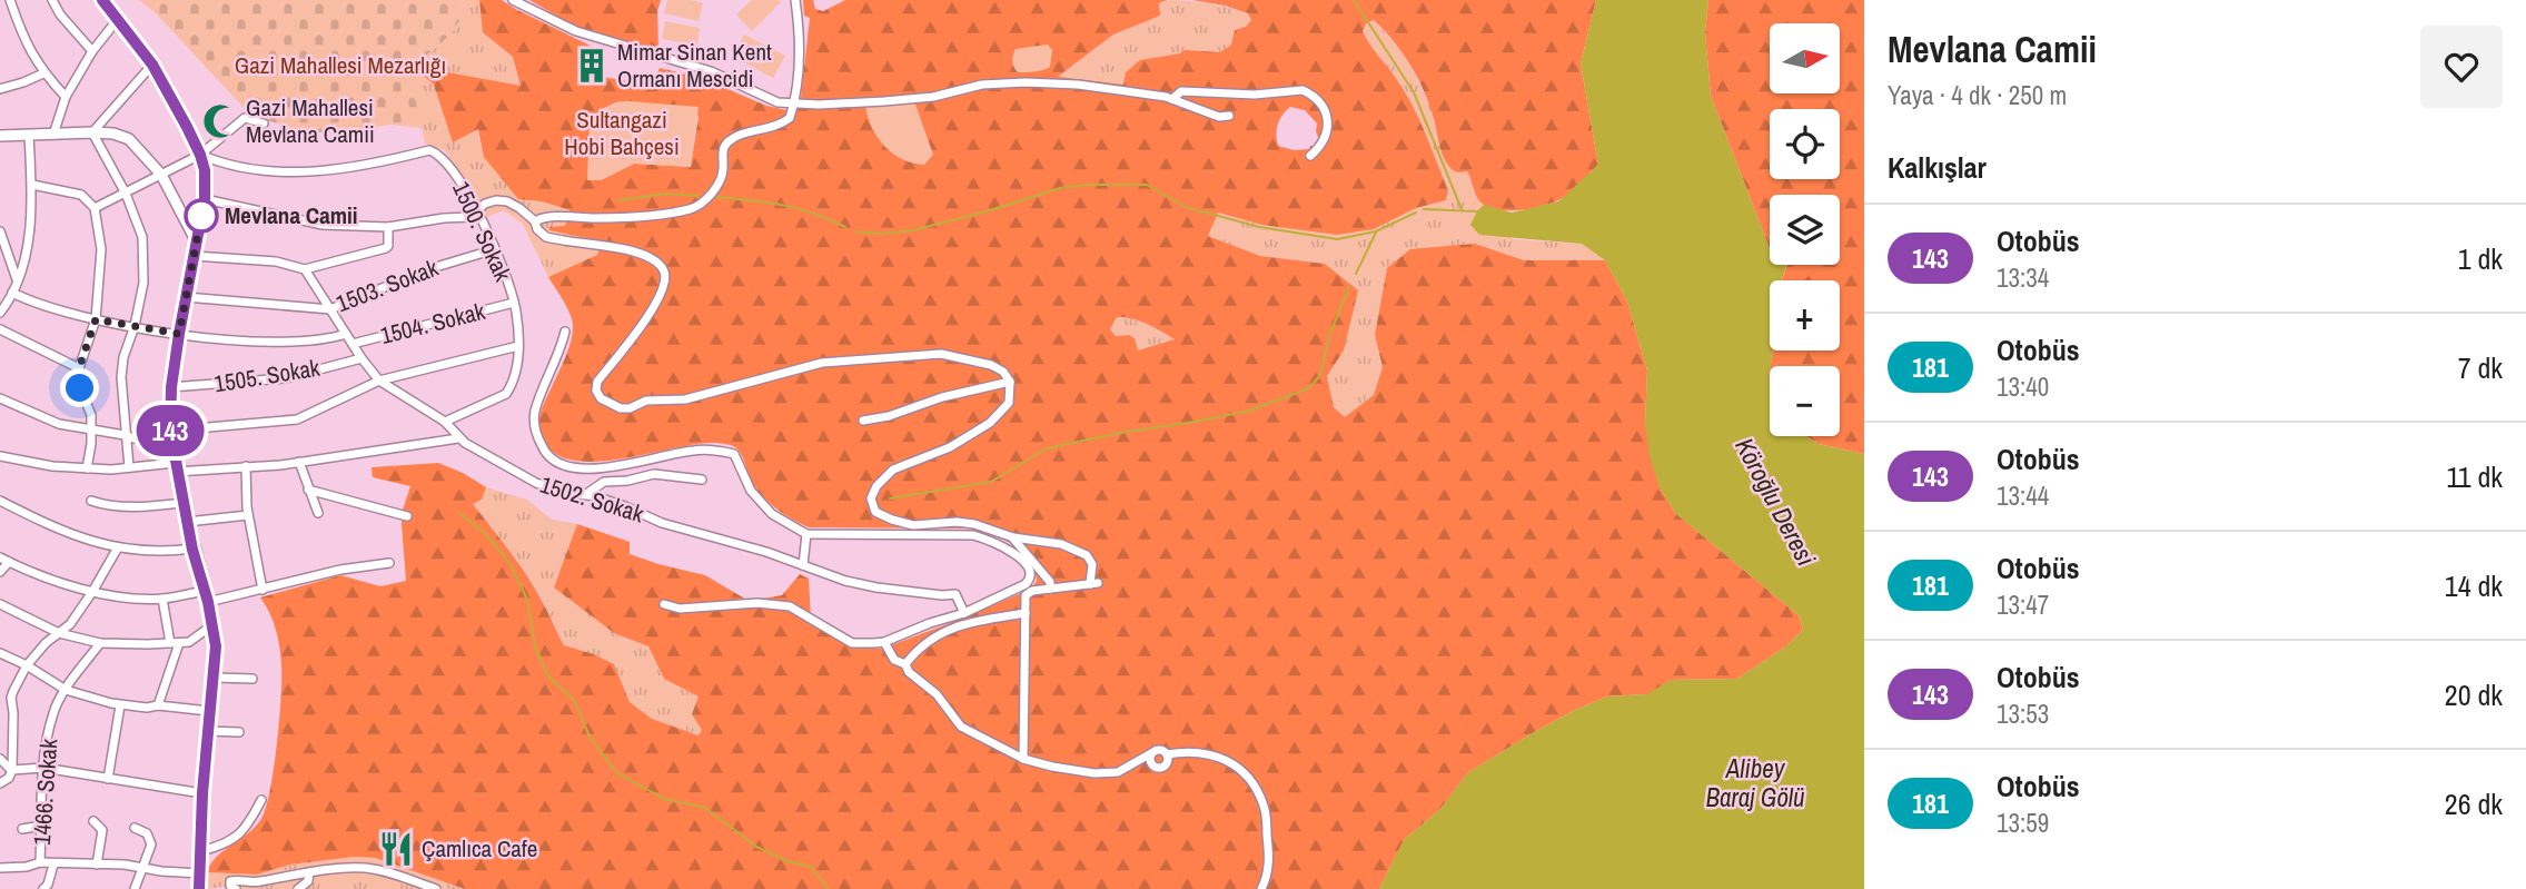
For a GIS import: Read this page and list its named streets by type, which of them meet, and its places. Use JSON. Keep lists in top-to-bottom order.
{
  "streets": {
    "street": [
      "1500. Sokak",
      "1503. Sokak",
      "1504. Sokak",
      "1505. Sokak",
      "1502. Sokak",
      "1466. Sokak"
    ]
  },
  "crossings": [
    ["1500. Sokak", "1503. Sokak"],
    ["1500. Sokak", "1504. Sokak"],
    ["1500. Sokak", "1502. Sokak"],
    ["1503. Sokak", "1502. Sokak"],
    ["1504. Sokak", "1502. Sokak"],
    ["1505. Sokak", "1502. Sokak"]
  ],
  "water": ["Köroğlu Deresi", "Alibey Baraj Gölü"],
  "parks": ["Gazi Mahallesi Mezarlığı", "Sultangazi Hobi Bahçesi"],
  "places": {
    "building": ["Mimar Sinan Kent Ormanı Mescidi"],
    "mosque": ["Gazi Mahallesi Mevlana Camii"],
    "other": ["Mevlana Camii"],
    "restaurant": ["Çamlıca Cafe"]
  },
  "lines": ["bus line 143"],
  "north": "right",
  "page": {
    "on_map": "143",
    "heading": [
      ["Mevlana Camii", "Yaya · 4 dk · 250 m"],
      "Kalkışlar"
    ],
    "map_buttons": ["+", "−"],
    "list": [
      {
        "mark": "143",
        "name": "Otobüs",
        "note": "13:34",
        "value": "1 dk"
      },
      {
        "mark": "181",
        "name": "Otobüs",
        "note": "13:40",
        "value": "7 dk"
      },
      {
        "mark": "143",
        "name": "Otobüs",
        "note": "13:44",
        "value": "11 dk"
      },
      {
        "mark": "181",
        "name": "Otobüs",
        "note": "13:47",
        "value": "14 dk"
      },
      {
        "mark": "143",
        "name": "Otobüs",
        "note": "13:53",
        "value": "20 dk"
      },
      {
        "mark": "181",
        "name": "Otobüs",
        "note": "13:59",
        "value": "26 dk"
      }
    ]
  }
}
